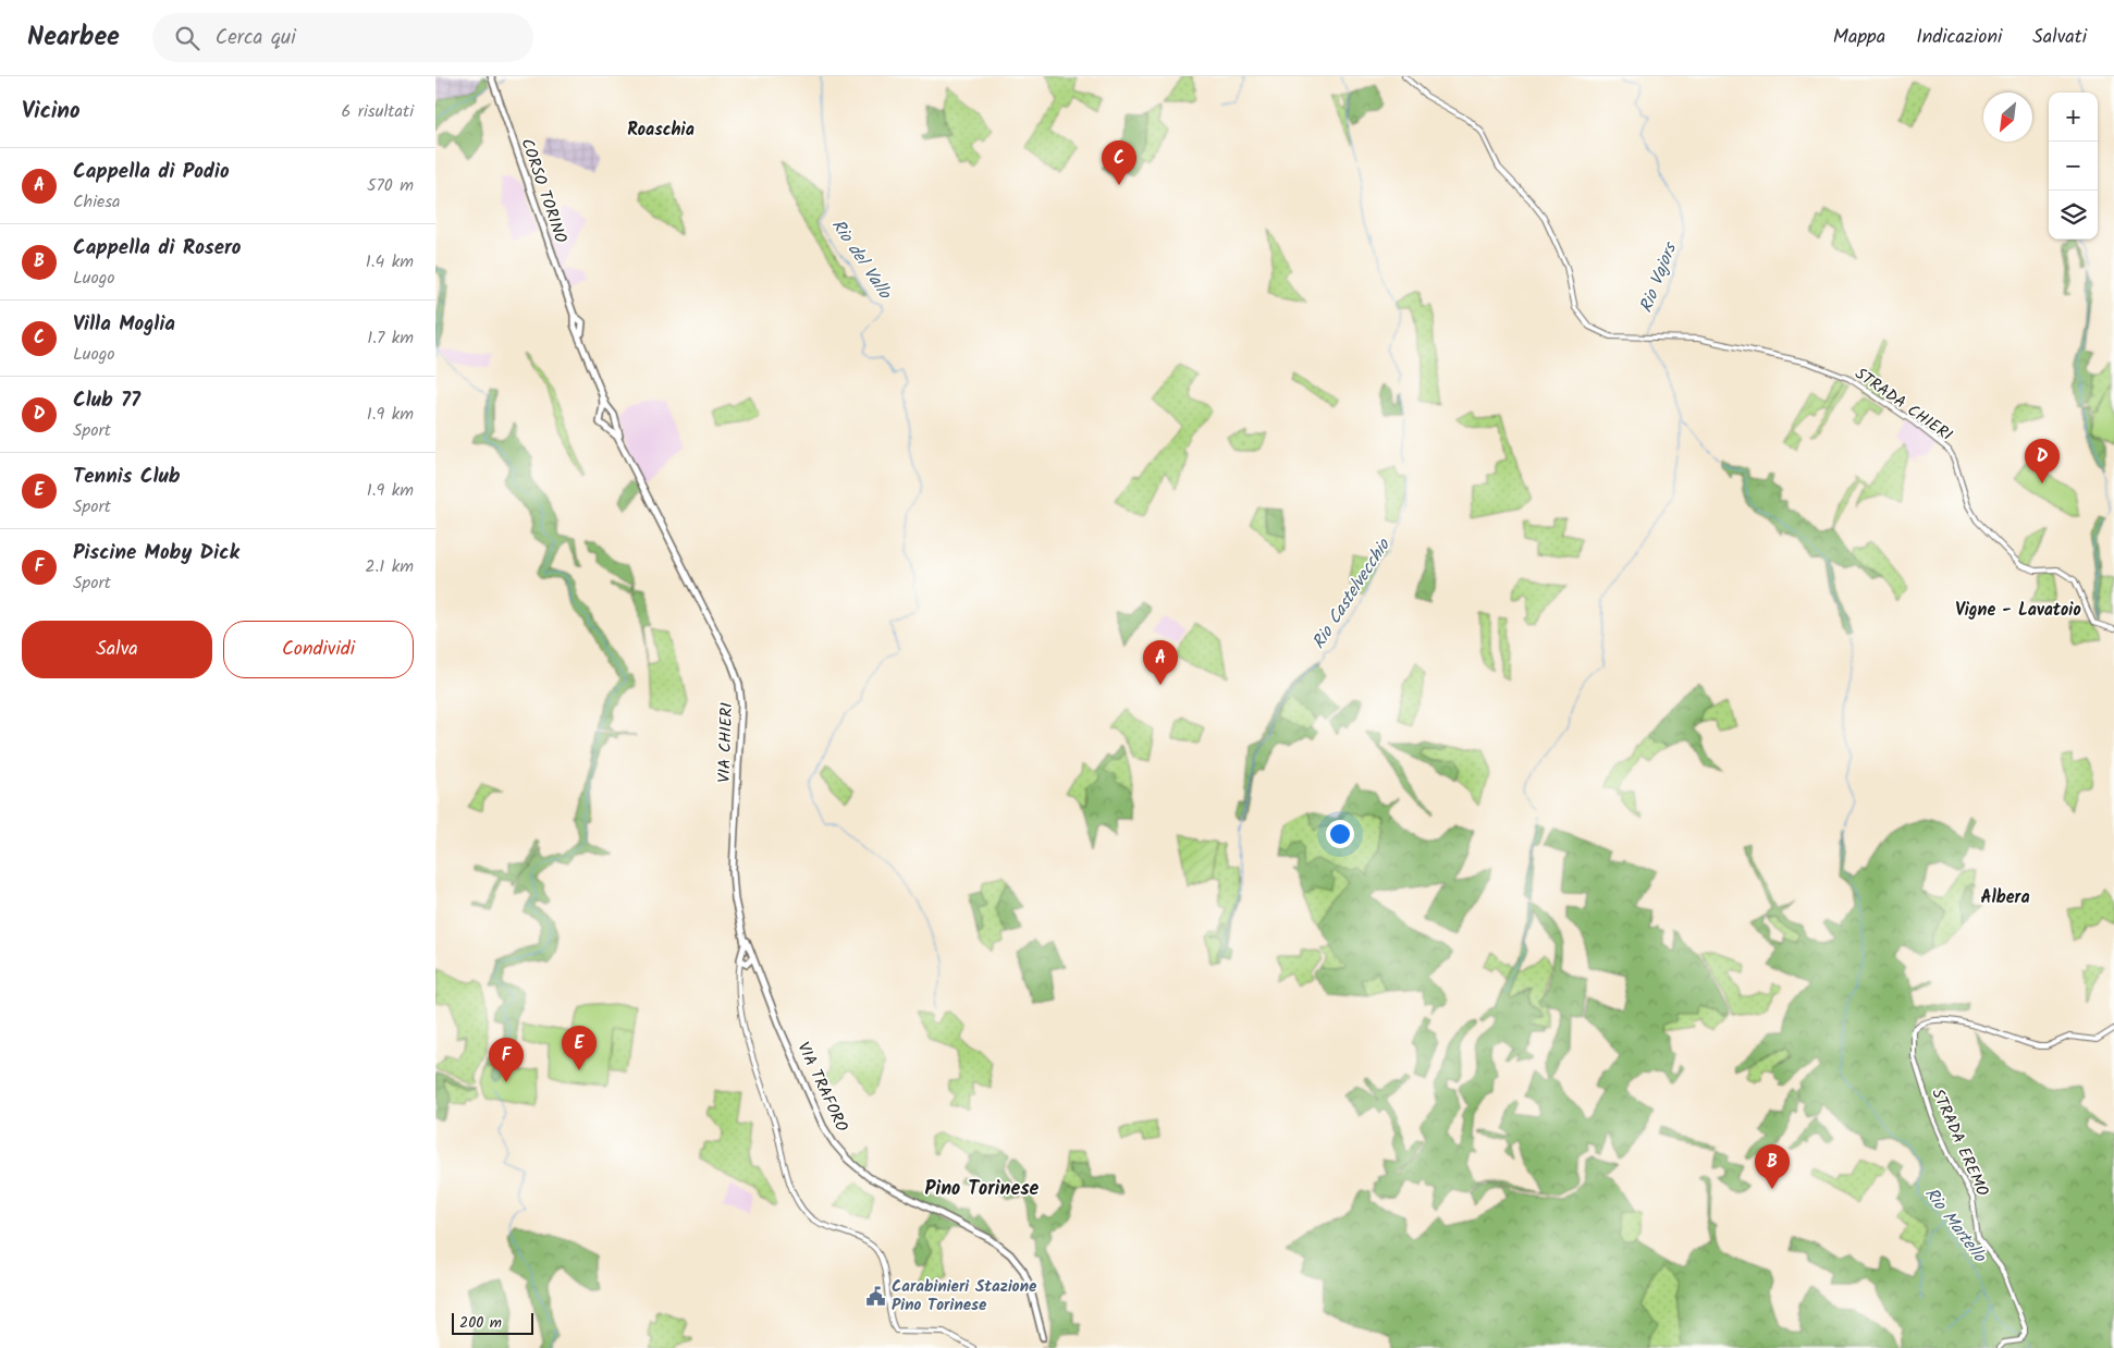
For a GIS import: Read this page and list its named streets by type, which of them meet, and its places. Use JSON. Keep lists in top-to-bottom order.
{
  "streets": {
    "main road": [
      "CORSO TORINO",
      "STRADA CHIERI",
      "VIA CHIERI",
      "VIA TRAFORO",
      "STRADA EREMO"
    ]
  },
  "crossings": [
    ["CORSO TORINO", "VIA CHIERI"],
    ["VIA CHIERI", "VIA TRAFORO"]
  ],
  "districts": [
    "Roaschia",
    "Vigne - Lavatoio",
    "Albera",
    "Pino Torinese"
  ],
  "water": [
    "Rio del Vallo",
    "Rio Vajors",
    "Rio Castelvecchio",
    "Rio Martello"
  ],
  "places": {
    "public building": ["Carabinieri Stazione Pino Torinese"]
  },
  "scale_bar": "200 m",
  "north": "bottom left",
  "page": {
    "header": "Nearbee",
    "search": "Cerca qui",
    "nav": ["Mappa", "Indicazioni", "Salvati"],
    "heading": ["Vicino", "6 risultati"],
    "map_buttons": ["+", "−"],
    "pins": [
      "C",
      "D",
      "A",
      "E",
      "F",
      "B"
    ],
    "list": [
      {
        "mark": "A",
        "name": "Cappella di Podio",
        "note": "Chiesa",
        "value": "570 m"
      },
      {
        "mark": "B",
        "name": "Cappella di Rosero",
        "note": "Luogo",
        "value": "1.4 km"
      },
      {
        "mark": "C",
        "name": "Villa Moglia",
        "note": "Luogo",
        "value": "1.7 km"
      },
      {
        "mark": "D",
        "name": "Club 77",
        "note": "Sport",
        "value": "1.9 km"
      },
      {
        "mark": "E",
        "name": "Tennis Club",
        "note": "Sport",
        "value": "1.9 km"
      },
      {
        "mark": "F",
        "name": "Piscine Moby Dick",
        "note": "Sport",
        "value": "2.1 km"
      }
    ],
    "buttons": ["Salva", "Condividi"],
    "scale": "200 m"
  }
}
